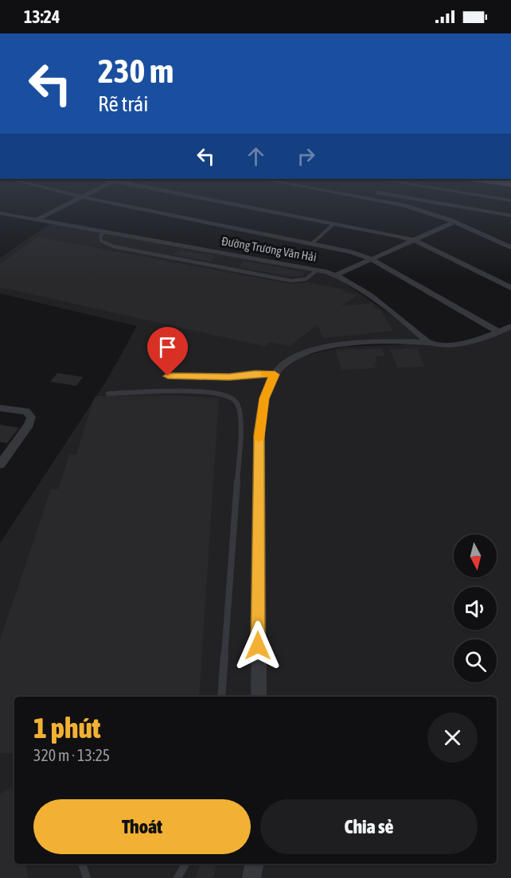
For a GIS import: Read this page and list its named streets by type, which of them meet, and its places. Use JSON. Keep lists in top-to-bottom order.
{
  "streets": {
    "street": ["Đường Trương Văn Hải"]
  },
  "north": "bottom",
  "page": {
    "status": "13:24",
    "turn": ["230 m", "Rẽ trái"],
    "heading": ["1 phút", "320 m · 13:25"],
    "buttons": ["Thoát", "Chia sẻ"]
  }
}
